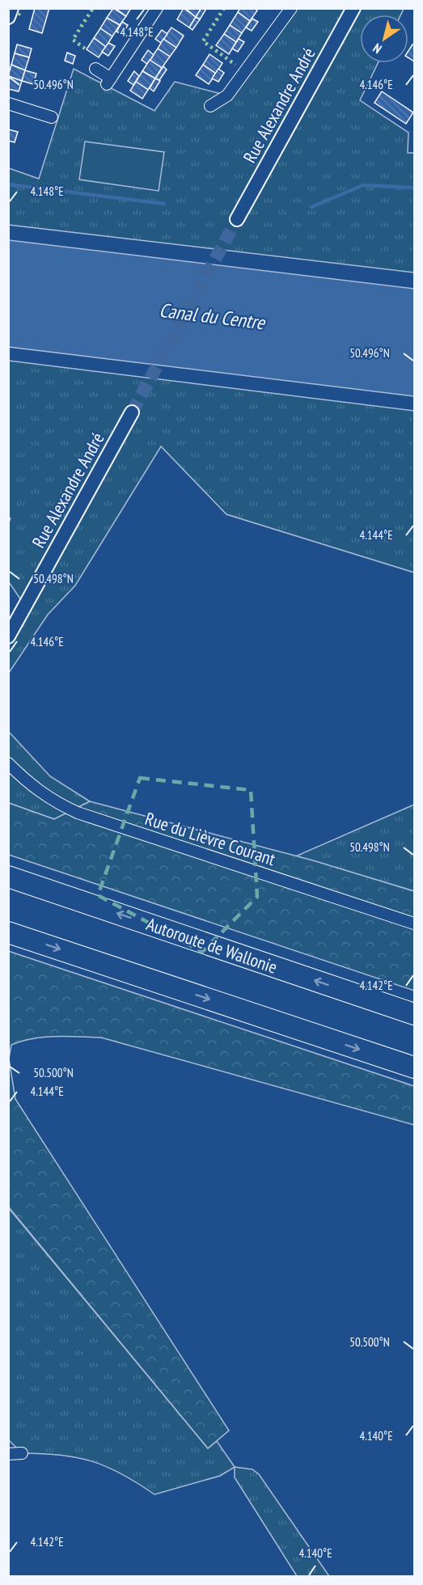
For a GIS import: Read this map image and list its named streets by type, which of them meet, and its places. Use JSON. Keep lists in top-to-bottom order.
{
  "streets": {
    "highway": ["Autoroute de Wallonie"],
    "street": ["Rue Alexandre André", "Rue du Lièvre Courant"]
  },
  "water": ["Canal du Centre"],
  "north": "bottom left",
  "coordinates": [
    "4.148°E",
    "50.496°N",
    "4.146°E",
    "4.144°E",
    "50.498°N",
    "4.142°E",
    "50.500°N",
    "4.140°E"
  ]
}
